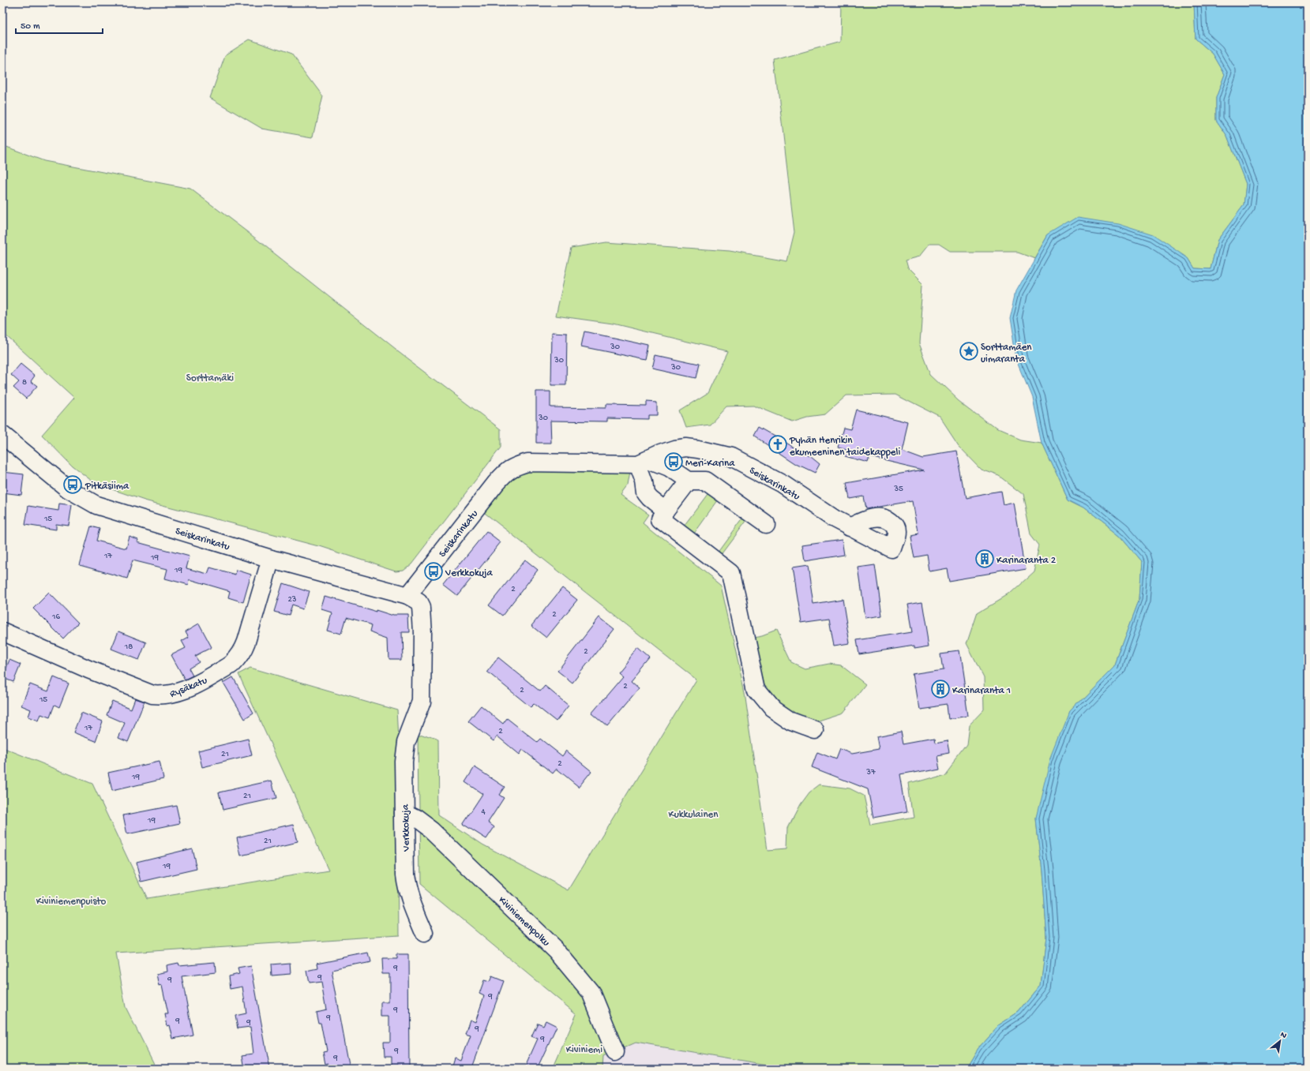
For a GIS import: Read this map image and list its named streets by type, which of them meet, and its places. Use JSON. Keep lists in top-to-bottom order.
{
  "streets": {
    "street": [
      "Seiskarinkatu",
      "Rysäkatu",
      "Verkkokuja",
      "Kiviniemenpolku"
    ]
  },
  "crossings": [
    ["Seiskarinkatu", "Rysäkatu"],
    ["Seiskarinkatu", "Verkkokuja"],
    ["Verkkokuja", "Kiviniemenpolku"]
  ],
  "parks": [
    "Sorttamäki",
    "Kukkulainen",
    "Kiviniemenpuisto",
    "Kiviniemi"
  ],
  "places": {
    "place": ["Sorttamäen uimaranta"],
    "church": ["Pyhän Henrikin ekumeeninen taidekappeli"],
    "bus stop": ["Meri-Karina", "Pitkäsiima", "Verkkokuja"],
    "building": ["Karinaranta 2", "Karinaranta 1"]
  },
  "house_numbers": [
    "30",
    "30",
    "30",
    "8",
    "30",
    "35",
    "15",
    "17",
    "19",
    "19",
    "2",
    "23",
    "2",
    "16",
    "18",
    "2",
    "2",
    "2",
    "15",
    "17",
    "2",
    "21",
    "2",
    "37",
    "19",
    "21",
    "4",
    "19",
    "21",
    "19",
    "9",
    "9",
    "9",
    "9",
    "9",
    "9",
    "9",
    "9",
    "9",
    "9",
    "9",
    "9"
  ],
  "scale_bar": "50 m",
  "north": "top right"
}
